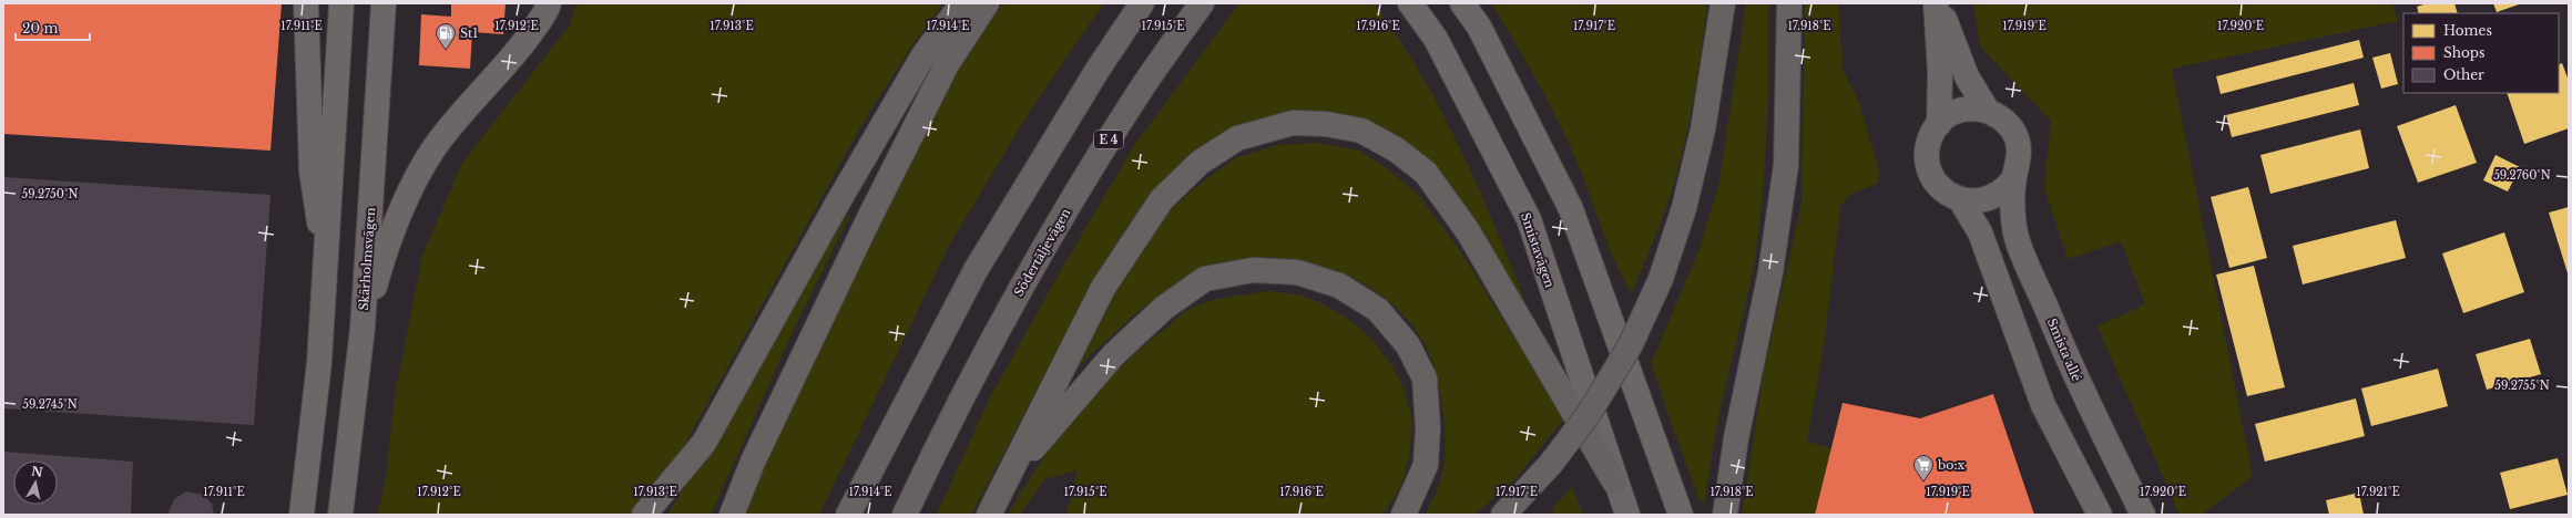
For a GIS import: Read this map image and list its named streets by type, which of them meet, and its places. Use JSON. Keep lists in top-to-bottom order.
{
  "streets": {
    "highway": ["E 4", "Södertäljevägen"],
    "main road": ["Smistavägen", "Skärholmsvägen", "Smista allé"]
  },
  "places": {
    "fuel station": ["St1"],
    "supermarket": ["bo:x"]
  },
  "legend": ["Homes", "Shops", "Other"],
  "scale_bar": "20 m",
  "north": "top",
  "coordinates": [
    "17.911°E",
    "17.912°E",
    "17.913°E",
    "17.914°E",
    "17.915°E",
    "17.917°E",
    "17.920°E",
    "17.916°E",
    "17.918°E",
    "17.919°E",
    "59.2760°N",
    "59.2750°N",
    "59.2755°N",
    "59.2745°N",
    "17.921°E"
  ]
}
